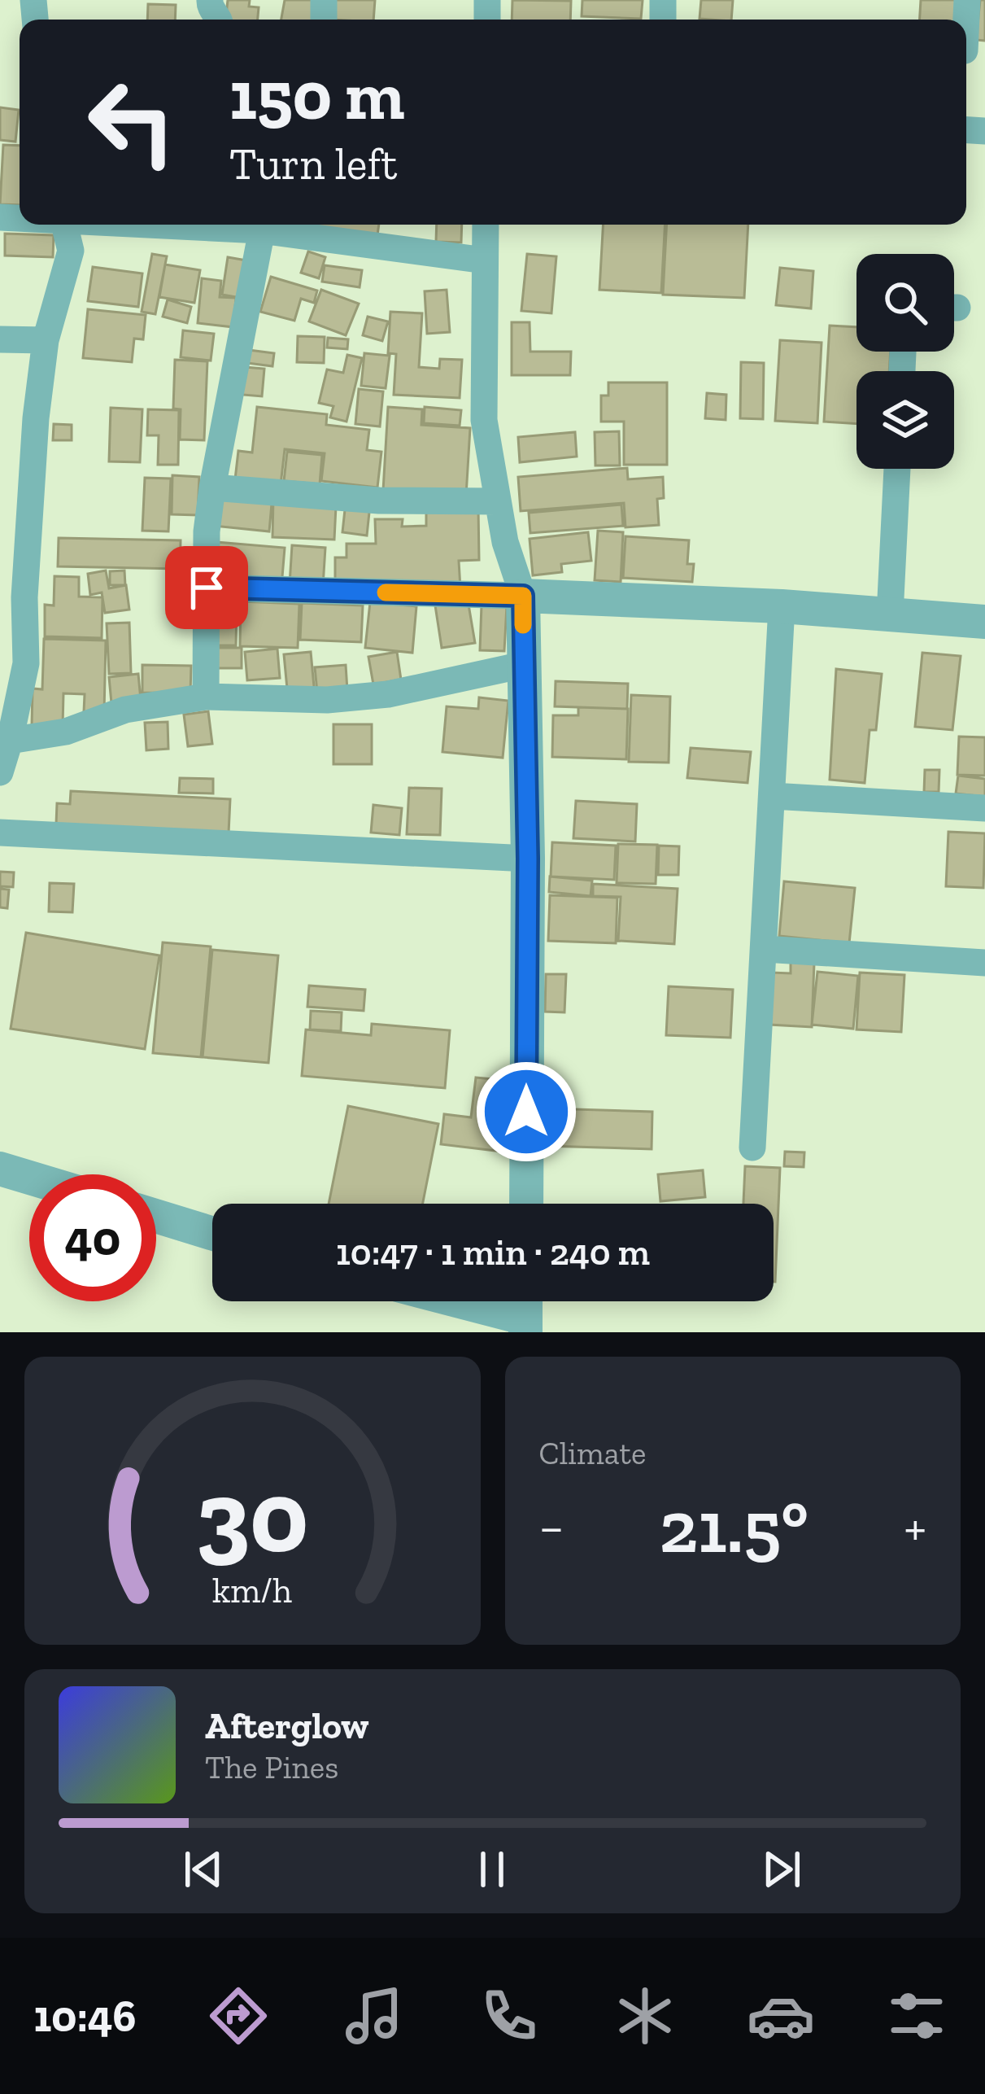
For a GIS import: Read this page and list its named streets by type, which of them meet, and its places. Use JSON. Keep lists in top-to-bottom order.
{
  "page": {
    "turn": ["150 m", "Turn left"],
    "limit": "40",
    "trip": "10:47 · 1 min · 240 m",
    "tile": "Climate",
    "heat": ["−", "21.5°", "+"],
    "song": ["Afterglow", "The Pines"],
    "tabs": "10:46",
    "gauge": ["30", "km/h"]
  }
}
